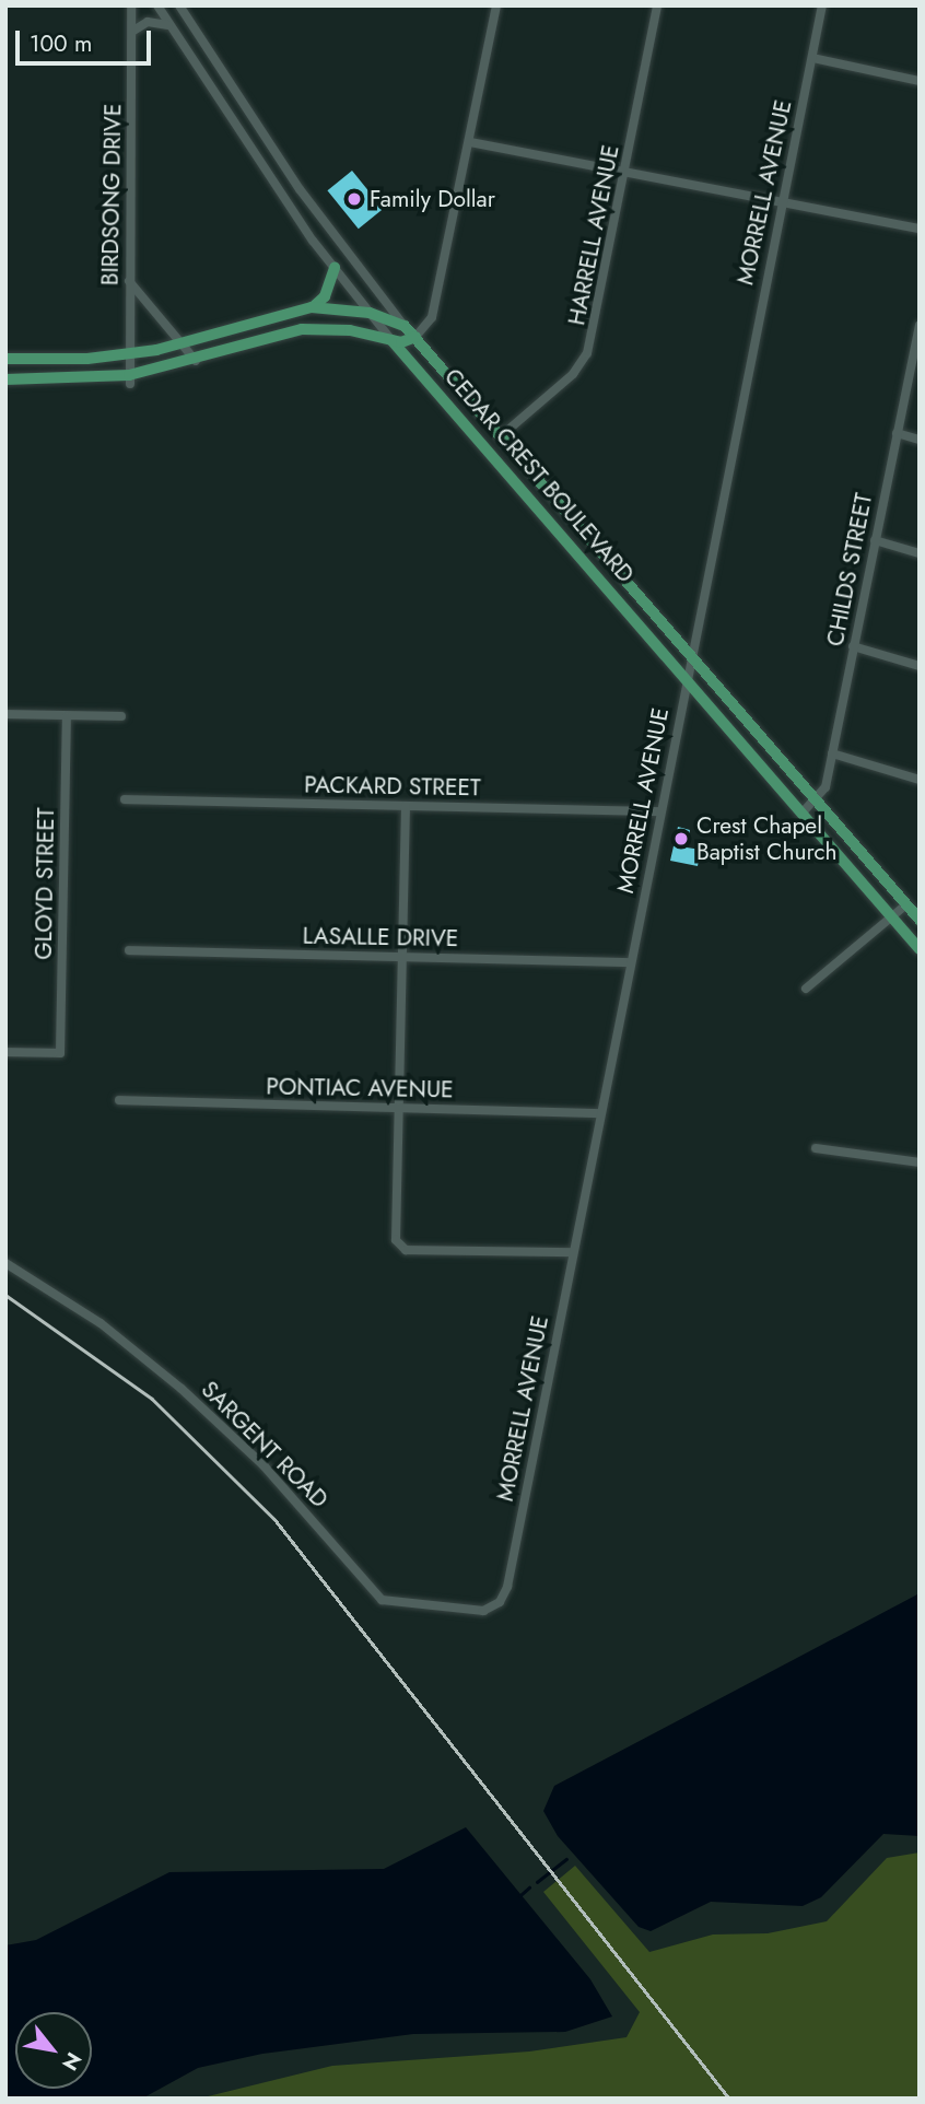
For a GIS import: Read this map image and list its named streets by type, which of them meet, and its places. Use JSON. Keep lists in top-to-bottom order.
{
  "streets": {
    "main road": ["CEDAR CREST BOULEVARD"],
    "street": [
      "MORRELL AVENUE",
      "BIRDSONG DRIVE",
      "HARRELL AVENUE",
      "CHILDS STREET",
      "PACKARD STREET",
      "GLOYD STREET",
      "LASALLE DRIVE",
      "PONTIAC AVENUE",
      "SARGENT ROAD"
    ]
  },
  "crossings": [
    ["MORRELL AVENUE", "CEDAR CREST BOULEVARD"],
    ["MORRELL AVENUE", "PACKARD STREET"],
    ["MORRELL AVENUE", "LASALLE DRIVE"],
    ["MORRELL AVENUE", "PONTIAC AVENUE"],
    ["MORRELL AVENUE", "SARGENT ROAD"],
    ["HARRELL AVENUE", "CEDAR CREST BOULEVARD"],
    ["CEDAR CREST BOULEVARD", "CHILDS STREET"]
  ],
  "places": ["Family Dollar", "Crest Chapel Baptist Church"],
  "scale_bar": "100 m",
  "north": "bottom right"
}
